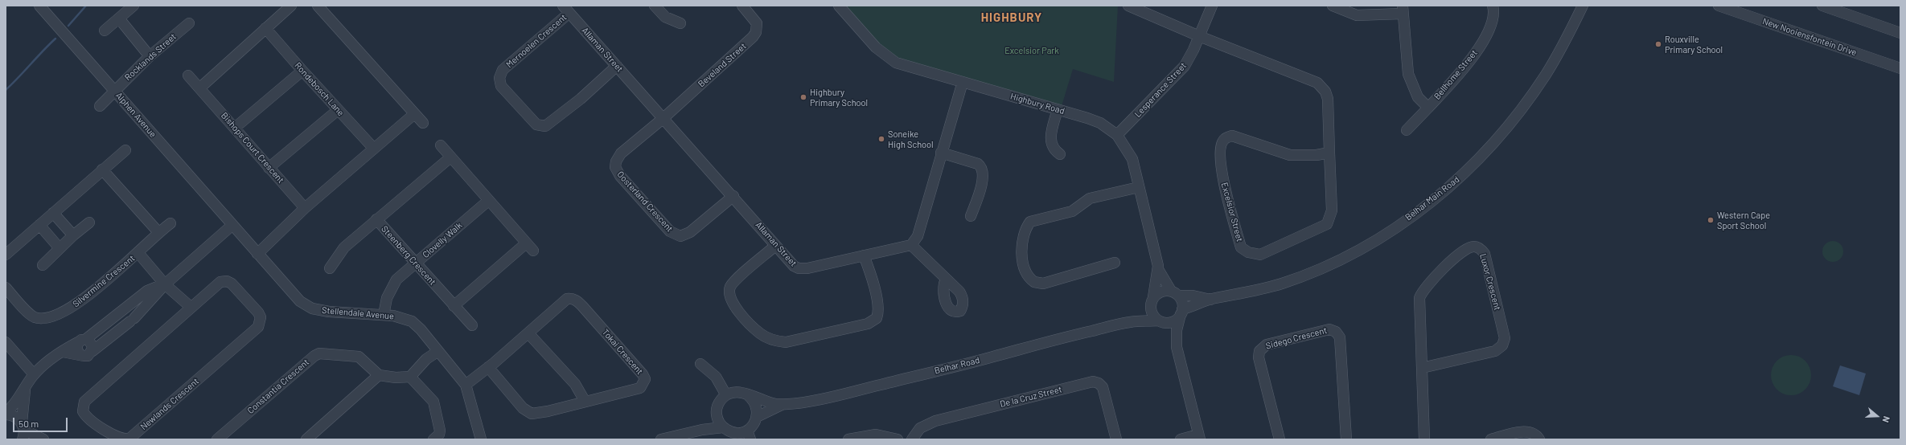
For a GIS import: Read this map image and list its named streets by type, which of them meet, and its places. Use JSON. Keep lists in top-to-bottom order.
{
  "streets": {
    "street": [
      "New Nooiensfontein Drive",
      "Mernoelen Crescent",
      "Allaman Street",
      "Rocklands Street",
      "Beveland Street",
      "Bellhome Street",
      "Rondebosch Lane",
      "Lesperance Street",
      "Highbury Road",
      "Alphen Avenue",
      "Bishops Court Crescent",
      "Belhar Main Road",
      "Oosterland Crescent",
      "Excelsior Street",
      "Clovelly Walk",
      "Steenberg Crescent",
      "Silvermine Crescent",
      "Luxor Crescent",
      "Stellendale Avenue",
      "Sidego Crescent",
      "Tokai Crescent",
      "Belhar Road",
      "Constantia Crescent",
      "De la Cruz Street",
      "Newlands Crescent"
    ]
  },
  "crossings": [
    ["Mernoelen Crescent", "Allaman Street"],
    ["Allaman Street", "Beveland Street"],
    ["Allaman Street", "Oosterland Crescent"],
    ["Rocklands Street", "Alphen Avenue"],
    ["Beveland Street", "Oosterland Crescent"],
    ["Lesperance Street", "Highbury Road"],
    ["Lesperance Street", "Excelsior Street"],
    ["Highbury Road", "Belhar Road"],
    ["Alphen Avenue", "Stellendale Avenue"],
    ["Clovelly Walk", "Steenberg Crescent"],
    ["Clovelly Walk", "Stellendale Avenue"],
    ["Stellendale Avenue", "Tokai Crescent"]
  ],
  "districts": ["HIGHBURY"],
  "parks": ["Excelsior Park"],
  "places": [
    "Rouxville Primary School",
    "Highbury Primary School",
    "Soneike High School",
    "Western Cape Sport School"
  ],
  "scale_bar": "50 m",
  "north": "right"
}
